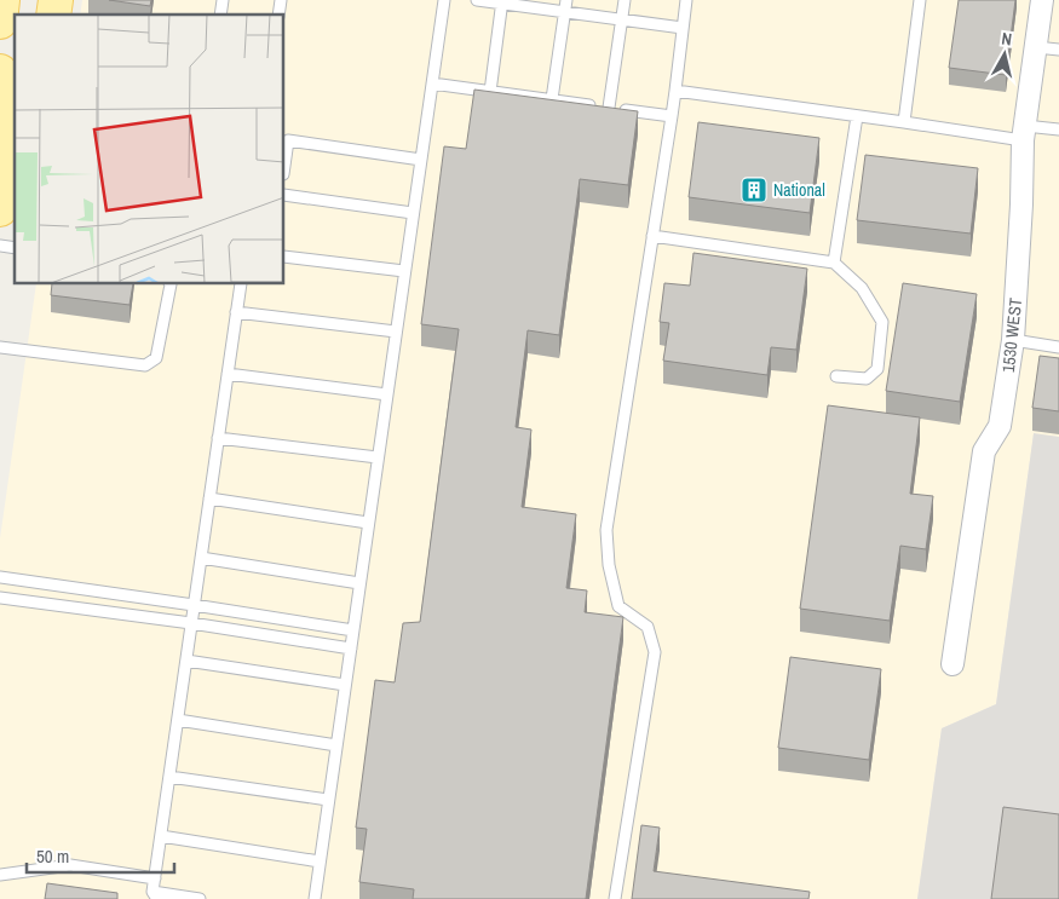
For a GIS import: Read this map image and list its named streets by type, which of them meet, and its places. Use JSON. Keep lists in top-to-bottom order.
{
  "streets": {
    "street": ["1530 WEST"]
  },
  "places": {
    "building": ["National"]
  },
  "scale_bar": "50 m",
  "north": "top"
}
